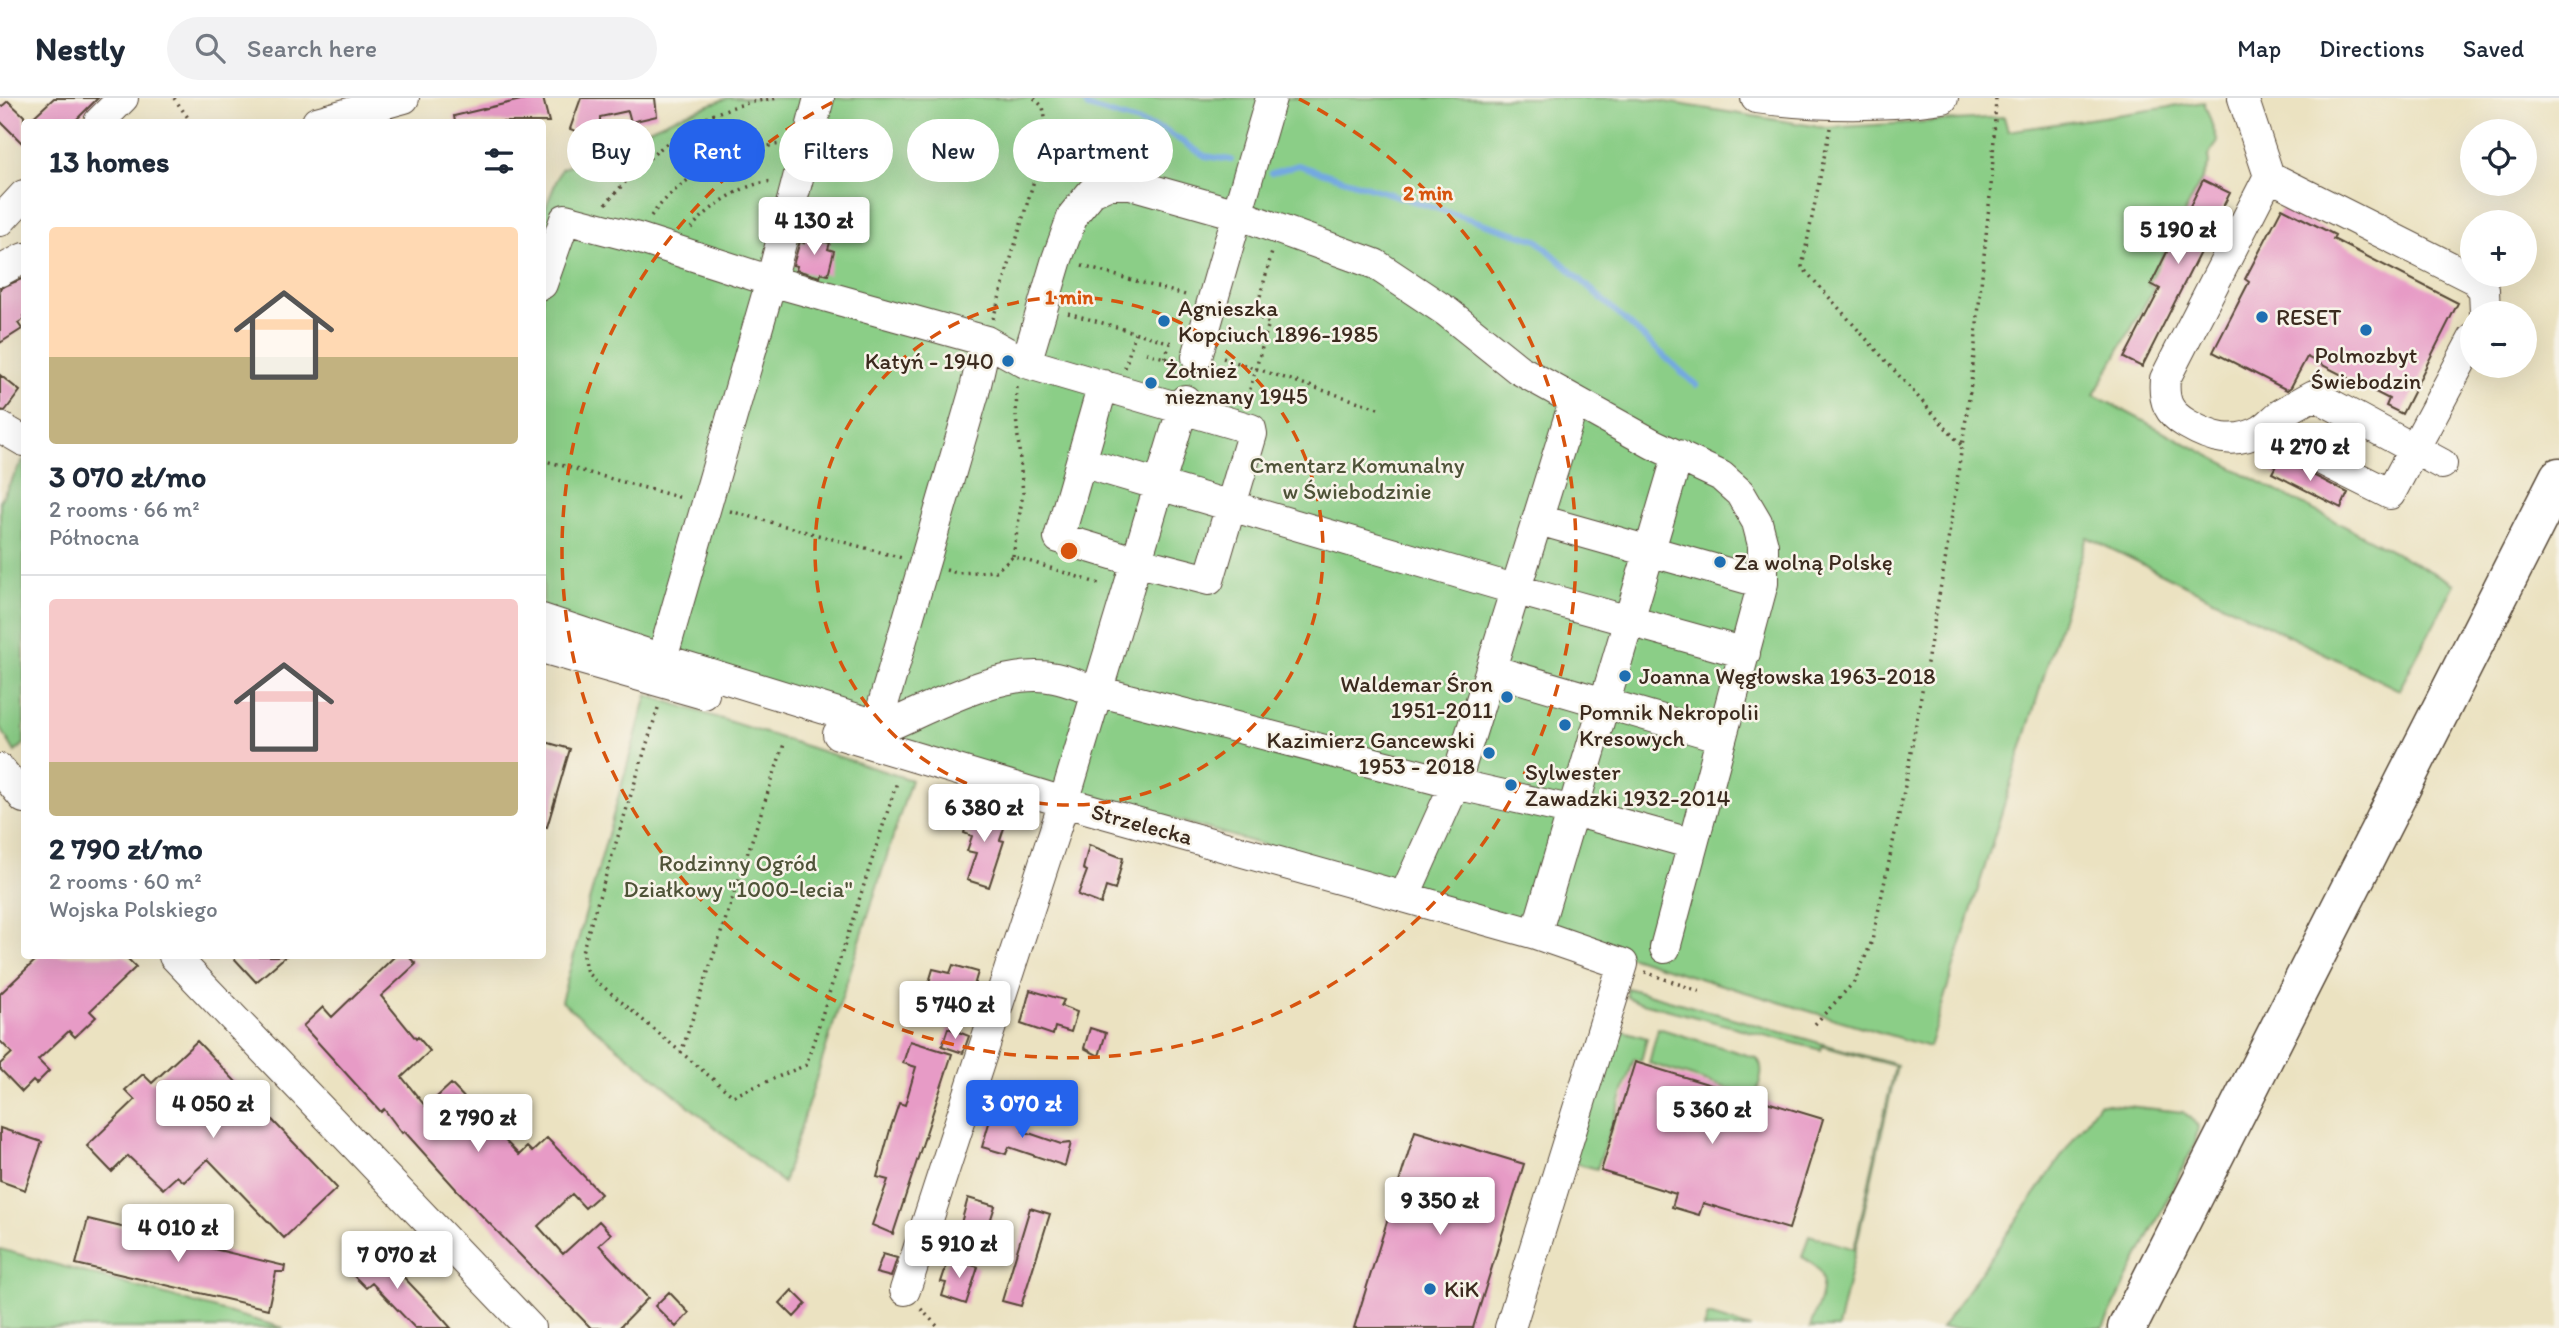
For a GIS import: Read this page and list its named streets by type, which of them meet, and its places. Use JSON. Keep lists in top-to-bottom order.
{
  "streets": {
    "street": ["Strzelecka"]
  },
  "parks": ["Cmentarz Komunalny w Świebodzinie", "Rodzinny Ogród Działkowy \"1000-lecia\""],
  "places": [
    "RESET",
    "Agnieszka Kopciuch 1896-1985",
    "Polmozbyt Świebodzin",
    "Katyń - 1940",
    "Żołnież nieznany 1945",
    "Za wolną Polskę",
    "Joanna Węgłowska 1963-2018",
    "Waldemar Śron 1951-2011",
    "Pomnik Nekropolii Kresowych",
    "Kazimierz Gancewski 1953 - 2018",
    "Sylwester Zawadzki 1932-2014",
    "KiK"
  ],
  "page": {
    "header": "Nestly",
    "search": "Search here",
    "nav": ["Map", "Directions", "Saved"],
    "map_buttons": ["+", "−"],
    "chip": [
      "Buy",
      "Rent",
      "Filters",
      "New",
      "Apartment"
    ],
    "heading": "13 homes",
    "price": [
      "4 130 zł",
      "5 190 zł",
      "4 270 zł",
      "6 380 zł",
      "5 740 zł",
      "4 050 zł",
      "3 070 zł",
      "5 360 zł",
      "2 790 zł",
      "9 350 zł",
      "4 010 zł",
      "5 910 zł",
      "7 070 zł"
    ],
    "list": [
      {
        "name": "3 070 zł/mo",
        "note": "2 rooms · 66 m² · Północna"
      },
      {
        "name": "2 790 zł/mo",
        "note": "2 rooms · 60 m² · Wojska Polskiego"
      }
    ]
  },
  "rings": ["2 min", "1 min"]
}
